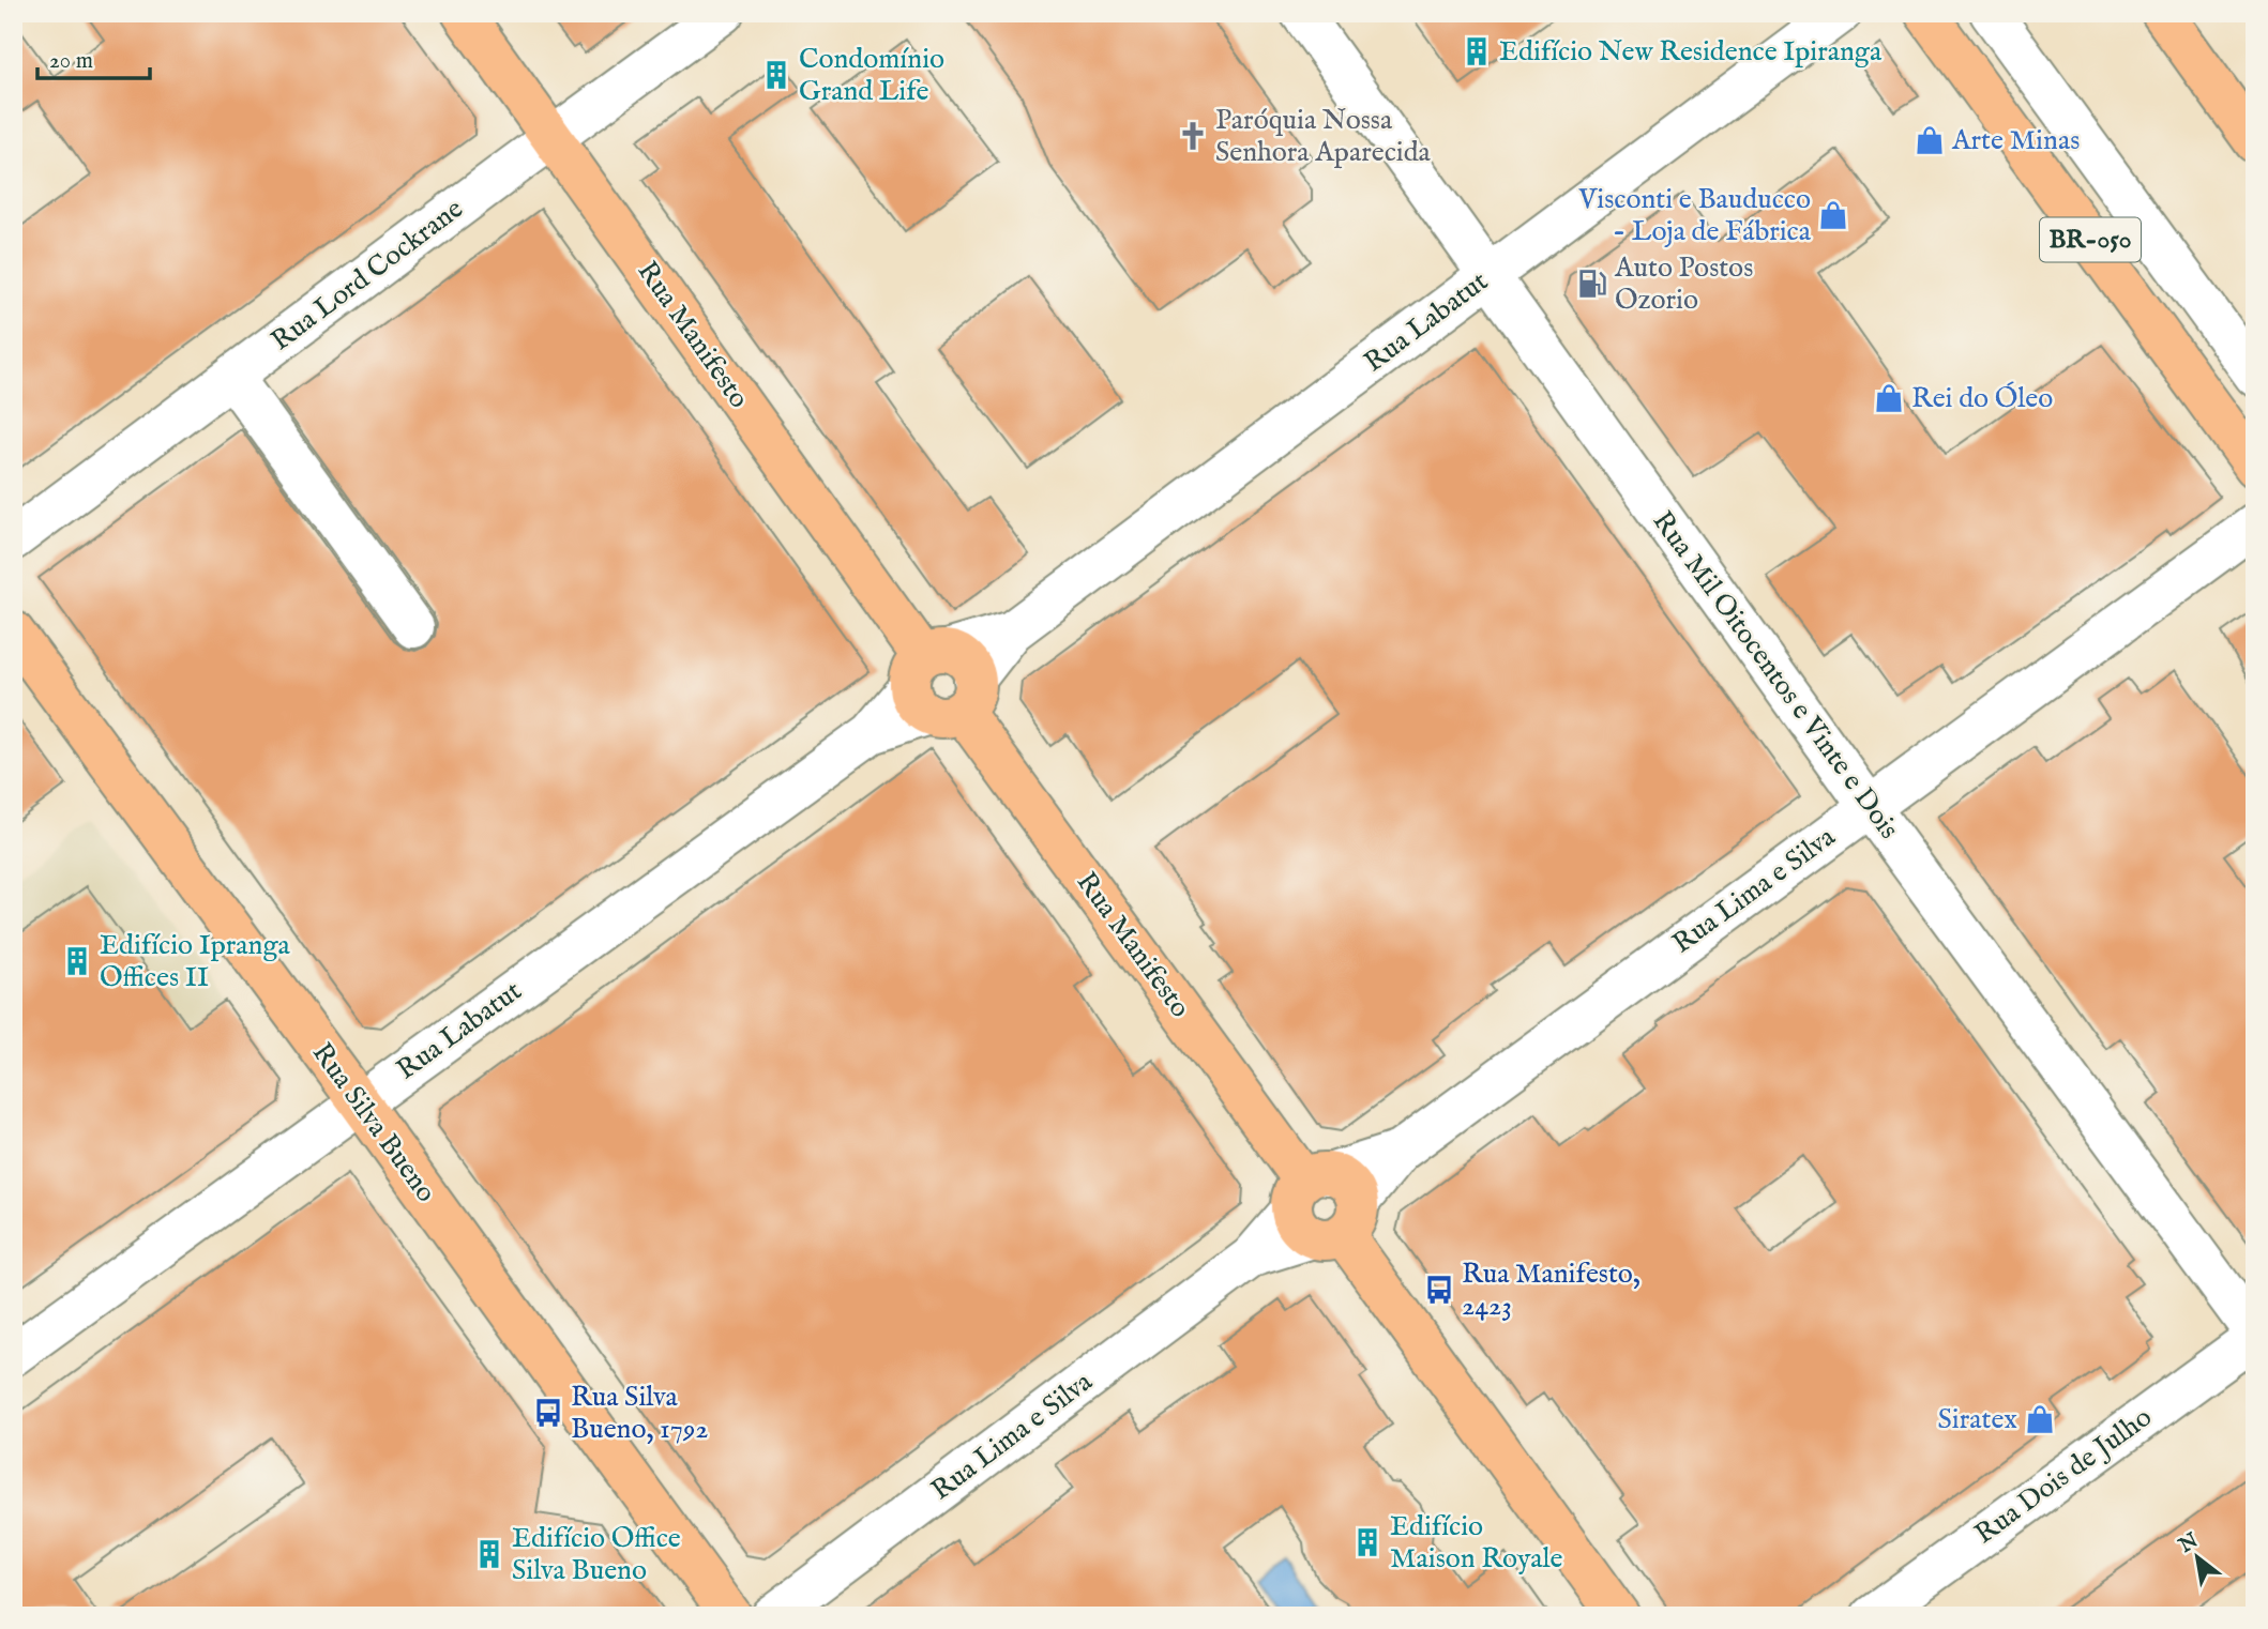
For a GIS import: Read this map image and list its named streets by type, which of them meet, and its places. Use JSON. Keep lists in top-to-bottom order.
{
  "streets": {
    "main road": ["BR-050", "Rua Manifesto", "Rua Silva Bueno"],
    "street": [
      "Rua Lord Cockrane",
      "Rua Labatut",
      "Rua Mil Oitocentos e Vinte e Dois",
      "Rua Lima e Silva",
      "Rua Dois de Julho"
    ]
  },
  "crossings": [
    ["Rua Lord Cockrane", "Rua Manifesto"],
    ["Rua Labatut", "Rua Manifesto"],
    ["Rua Labatut", "Rua Mil Oitocentos e Vinte e Dois"],
    ["Rua Labatut", "Rua Silva Bueno"],
    ["Rua Manifesto", "Rua Lima e Silva"],
    ["Rua Mil Oitocentos e Vinte e Dois", "Rua Lima e Silva"],
    ["Rua Mil Oitocentos e Vinte e Dois", "Rua Dois de Julho"]
  ],
  "places": {
    "building": [
      "Edifício New Residence Ipiranga",
      "Condomínio Grand Life",
      "Edifício Ipranga Offices II",
      "Edifício Maison Royale",
      "Edifício Office Silva Bueno"
    ],
    "church": ["Paróquia Nossa Senhora Aparecida"],
    "shop": [
      "Arte Minas",
      "Visconti e Bauducco - Loja de Fábrica",
      "Rei do Óleo",
      "Siratex"
    ],
    "fuel station": ["Auto Postos Ozorio"],
    "bus stop": ["Rua Manifesto, 2423", "Rua Silva Bueno, 1792"]
  },
  "scale_bar": "20 m",
  "north": "top left"
}
